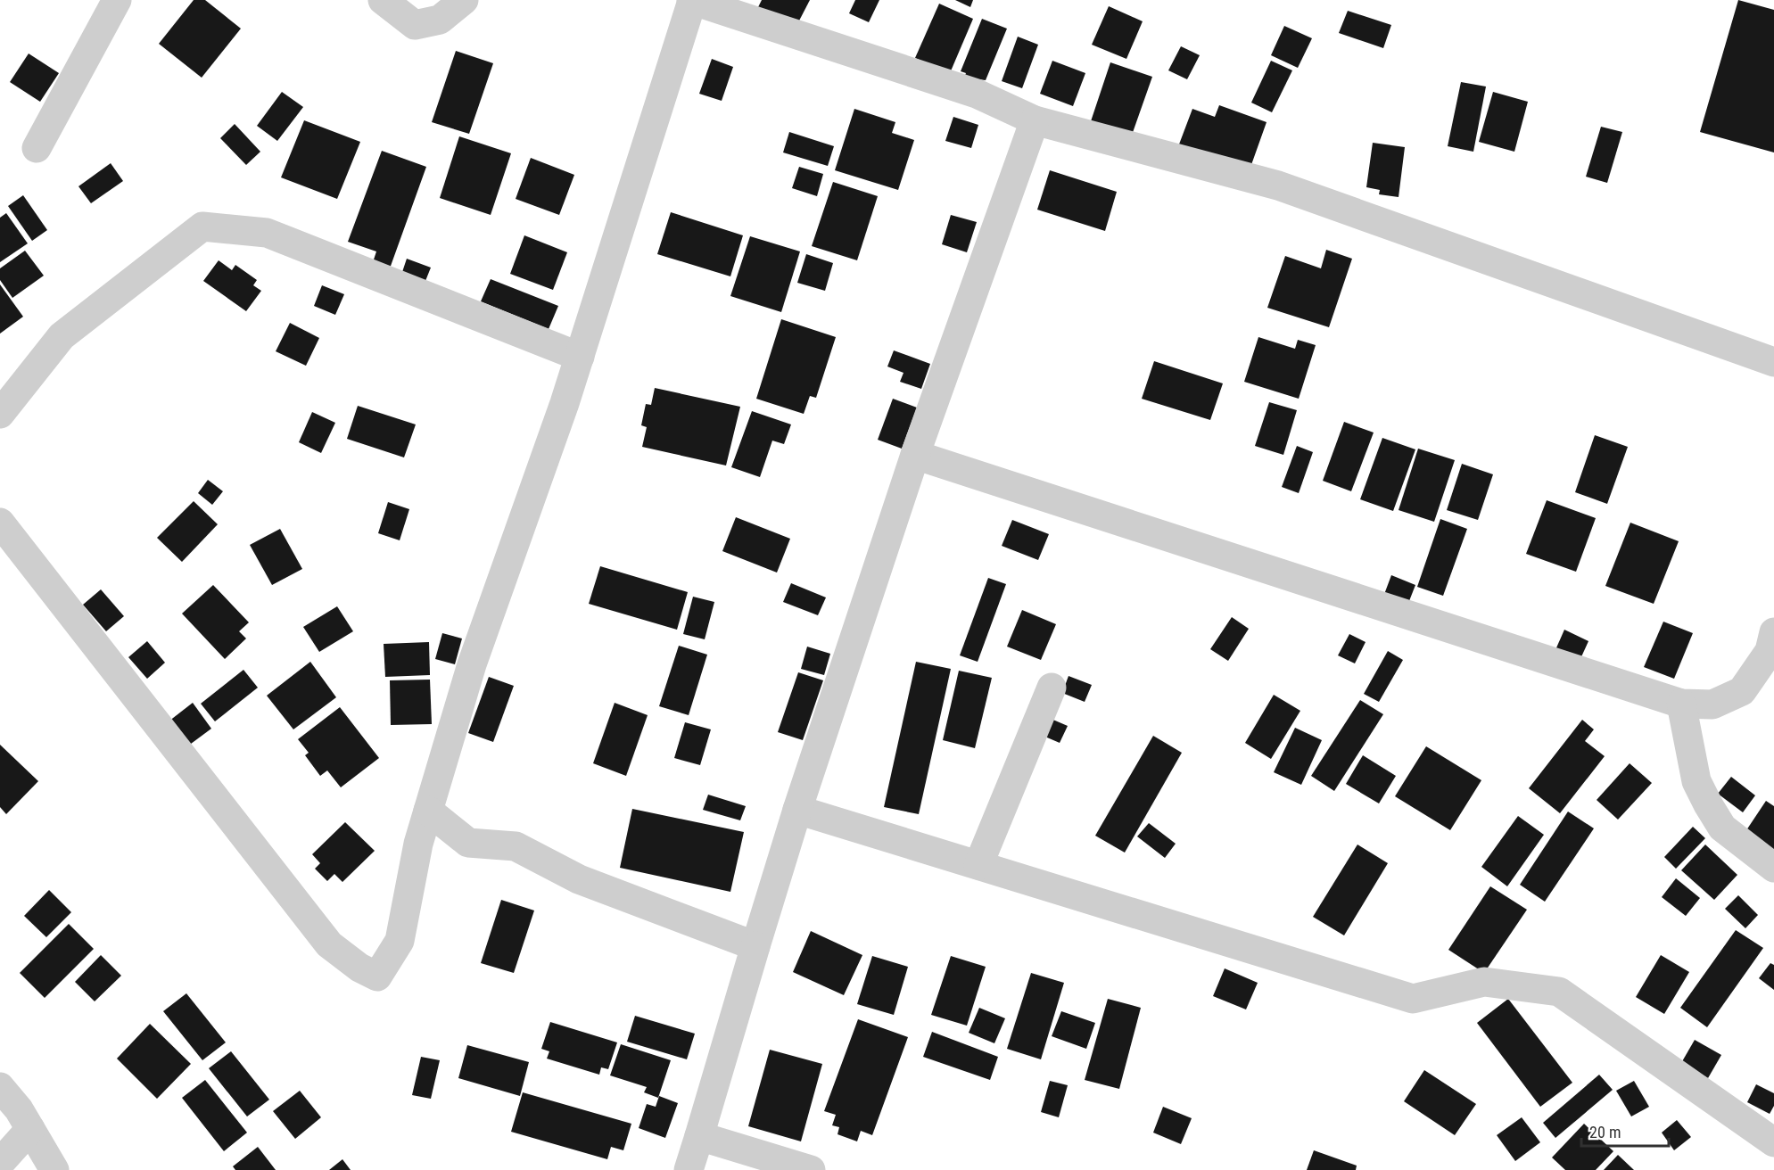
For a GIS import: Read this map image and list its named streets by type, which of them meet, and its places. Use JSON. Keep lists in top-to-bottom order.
{
  "scale_bar": "20 m"
}
